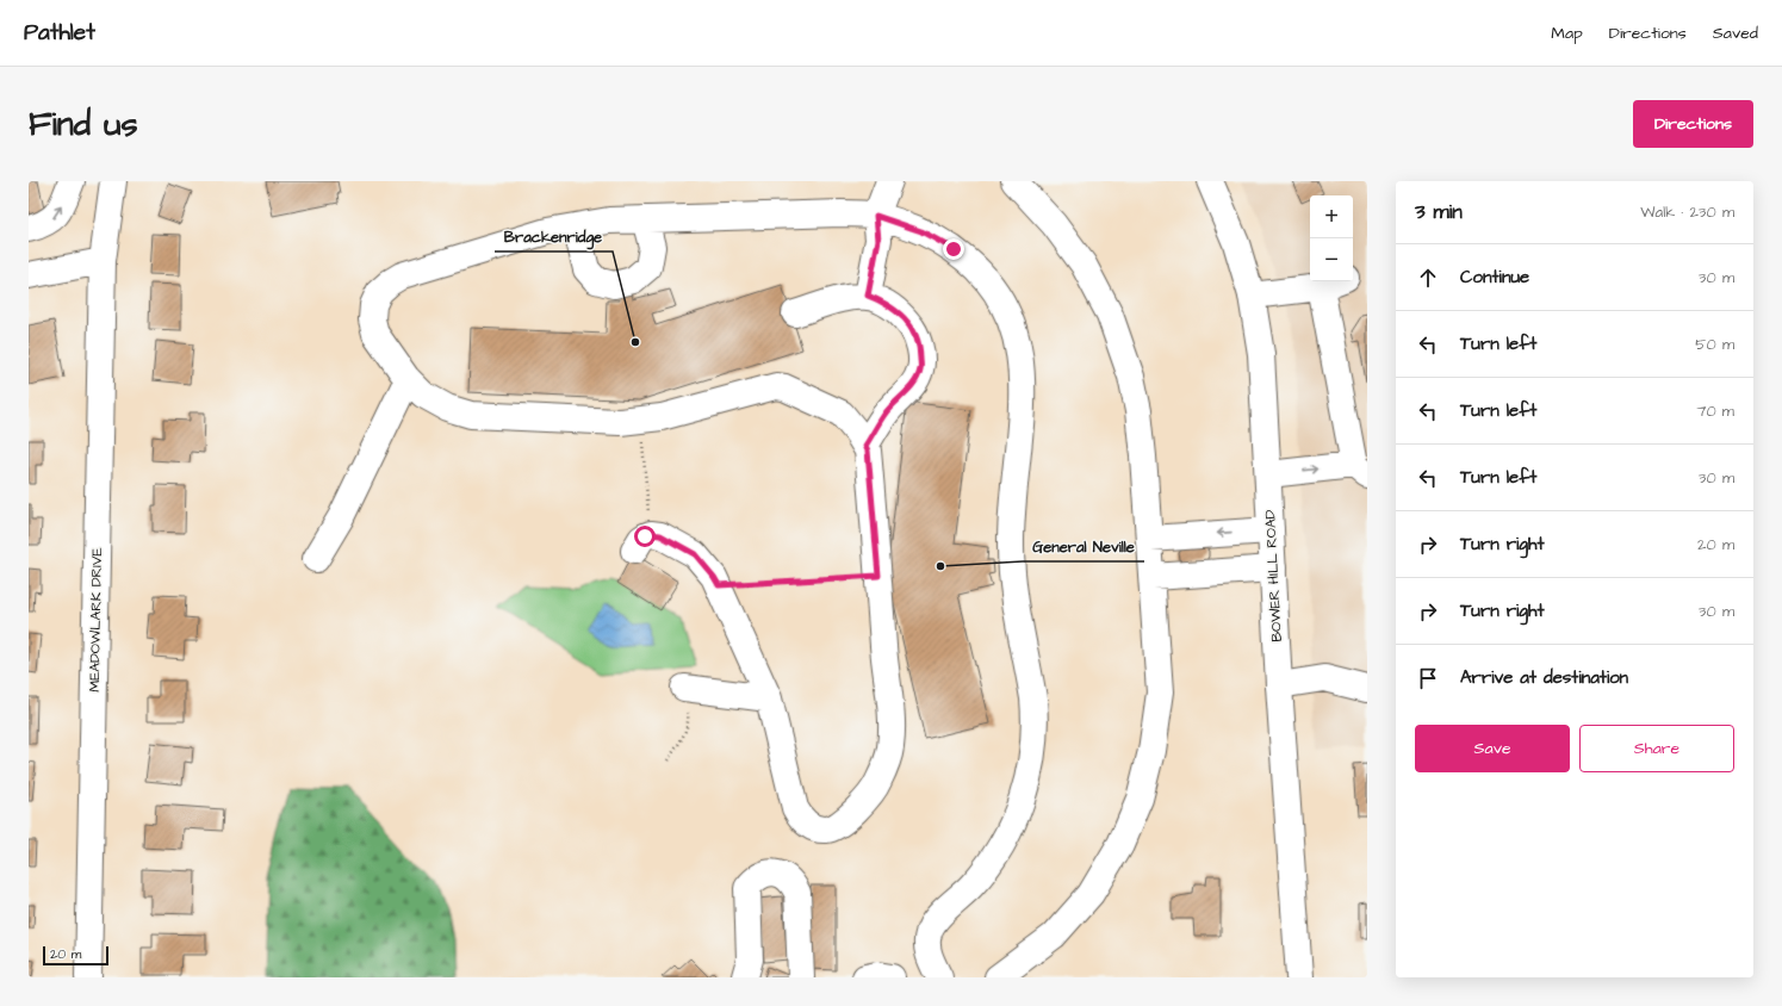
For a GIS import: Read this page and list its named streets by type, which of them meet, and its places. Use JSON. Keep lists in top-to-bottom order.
{
  "streets": {
    "street": ["BOWER HILL ROAD", "MEADOWLARK DRIVE"]
  },
  "places": ["Brackenridge", "General Neville"],
  "scale_bar": "20 m",
  "page": {
    "header": "Pathlet",
    "nav": ["Map", "Directions", "Saved"],
    "buttons": [
      "Directions",
      ["Save", "Share"]
    ],
    "title": "Find us",
    "heading": ["3 min", "Walk · 230 m"],
    "map_buttons": ["+", "−"],
    "list": [
      ["Continue", "30 m"],
      ["Turn left", "50 m"],
      ["Turn left", "70 m"],
      ["Turn left", "30 m"],
      ["Turn right", "20 m"],
      ["Turn right", "30 m"],
      "Arrive at destination"
    ],
    "scale": "20 m"
  }
}
